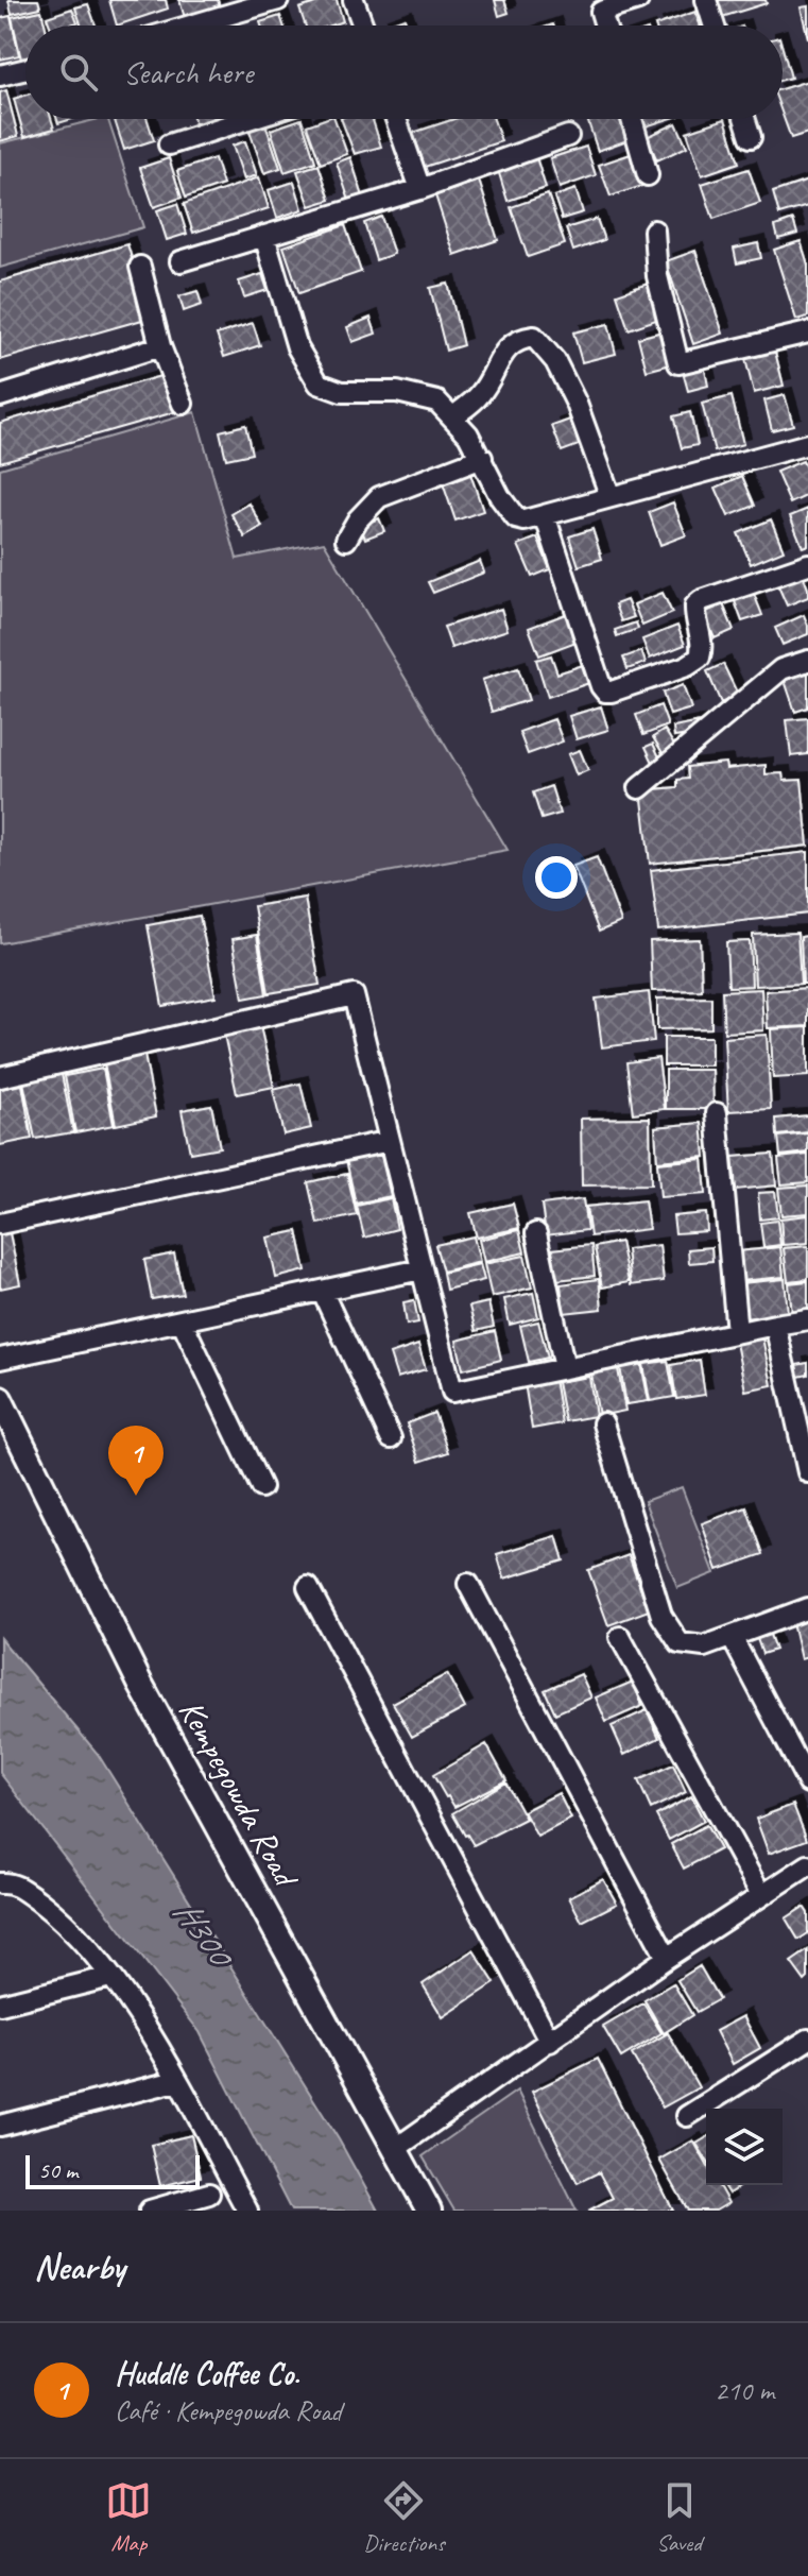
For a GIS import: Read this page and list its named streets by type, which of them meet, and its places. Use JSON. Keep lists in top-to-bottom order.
{
  "streets": {
    "street": ["Kempegowda Road"]
  },
  "water": ["H300"],
  "scale_bar": "50 m",
  "page": {
    "search": "Search here",
    "pins": "1",
    "scale": "50 m",
    "heading": "Nearby",
    "list": [
      {
        "mark": "1",
        "name": "Huddle Coffee Co.",
        "note": "Café · Kempegowda Road",
        "value": "210 m"
      }
    ],
    "nav": ["Map", "Directions", "Saved"]
  }
}
